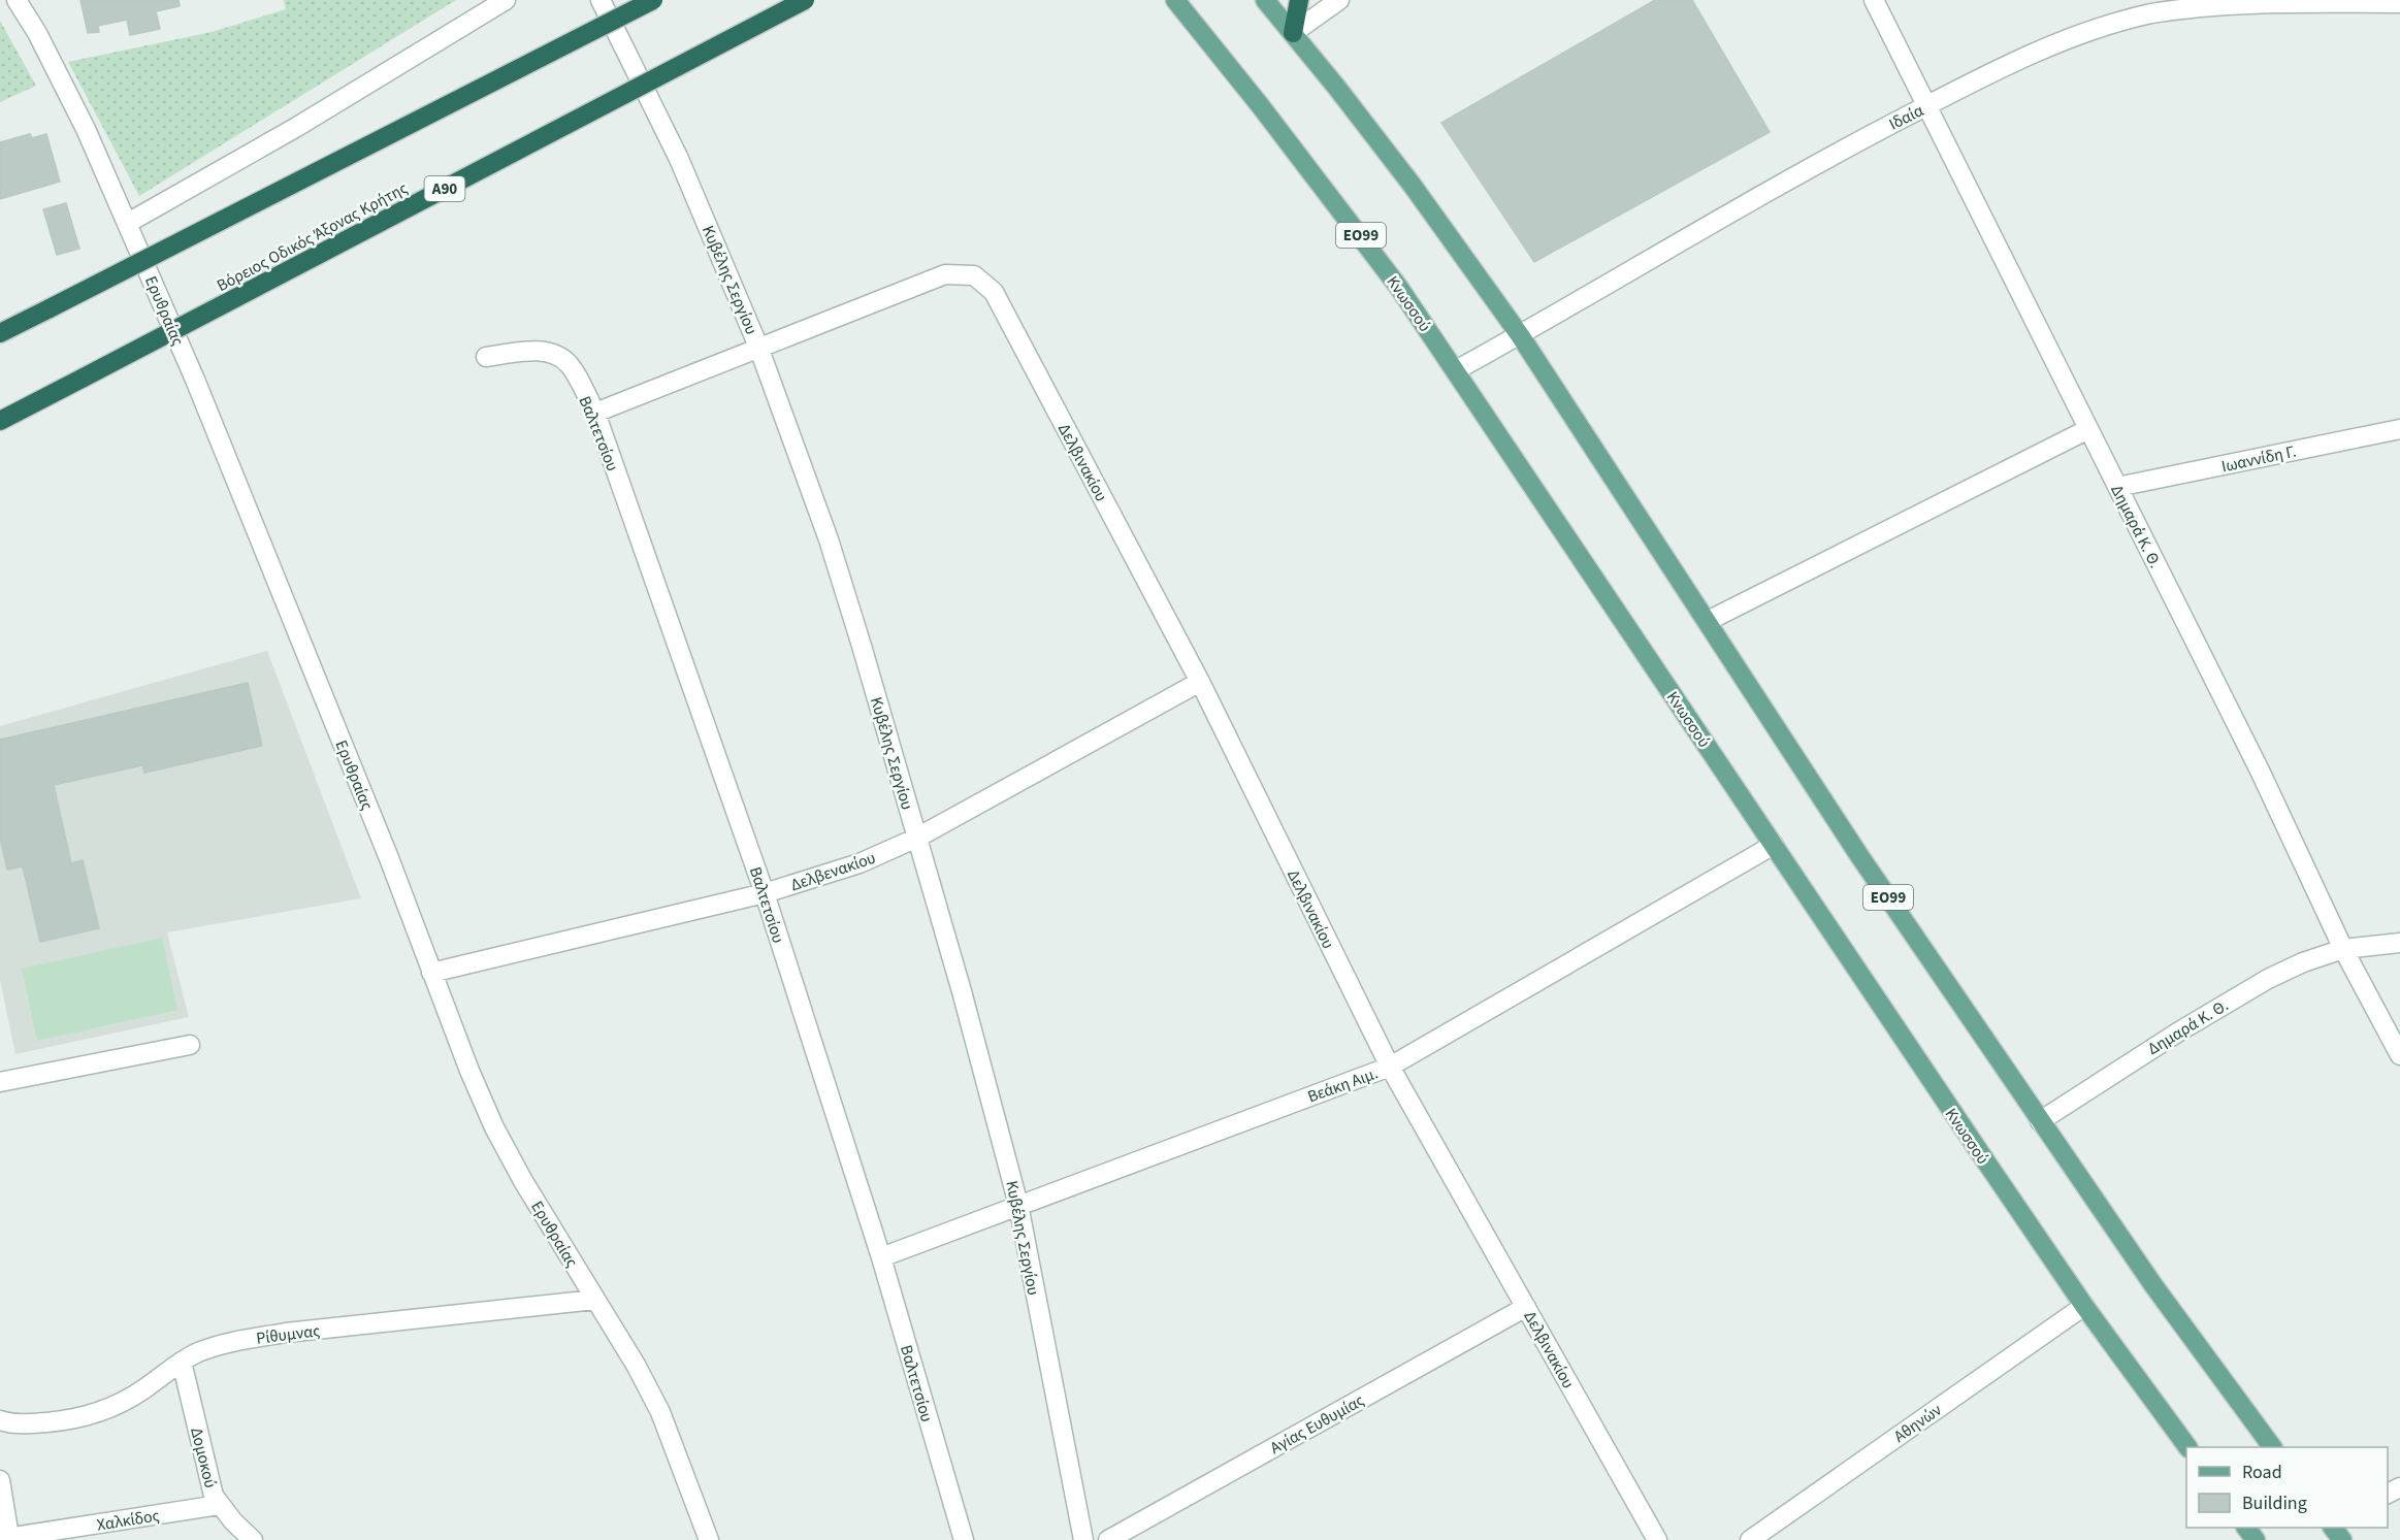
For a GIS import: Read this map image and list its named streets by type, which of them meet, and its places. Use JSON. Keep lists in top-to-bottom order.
{
  "streets": {
    "highway": ["Α90", "Βόρειος Οδικός Άξονας Κρήτης"],
    "main road": ["ΕΟ99", "Κνωσσού"],
    "street": [
      "Ιδαία",
      "Κυβέλης Σεργίου",
      "Ερυθραίας",
      "Βαλτετσίου",
      "Ιωαννίδη Γ.",
      "Δελβινακίου",
      "Δημαρά Κ. Θ.",
      "Δελβενακίου",
      "Βεάκη Αιμ.",
      "Ρίθυμνας",
      "Αθηνών",
      "Αγίας Ευθυμίας",
      "Δομοκού",
      "Χαλκίδος"
    ]
  },
  "crossings": [
    ["Ιδαία", "ΕΟ99"],
    ["Ιδαία", "Κνωσσού"],
    ["Ιδαία", "Δημαρά Κ. Θ."],
    ["ΕΟ99", "Δημαρά Κ. Θ."],
    ["Κυβέλης Σεργίου", "Δελβινακίου"],
    ["Κυβέλης Σεργίου", "Δελβενακίου"],
    ["Κυβέλης Σεργίου", "Βεάκη Αιμ."],
    ["Κνωσσού", "Βεάκη Αιμ."],
    ["Κνωσσού", "Αθηνών"],
    ["Ερυθραίας", "Δελβενακίου"],
    ["Ερυθραίας", "Ρίθυμνας"],
    ["Βαλτετσίου", "Δελβενακίου"],
    ["Βαλτετσίου", "Βεάκη Αιμ."],
    ["Ιωαννίδη Γ.", "Δημαρά Κ. Θ."],
    ["Δελβινακίου", "Δελβενακίου"],
    ["Δελβινακίου", "Βεάκη Αιμ."],
    ["Δελβινακίου", "Αγίας Ευθυμίας"],
    ["Ρίθυμνας", "Δομοκού"],
    ["Δομοκού", "Χαλκίδος"]
  ],
  "legend": ["Road", "Building"]
}
